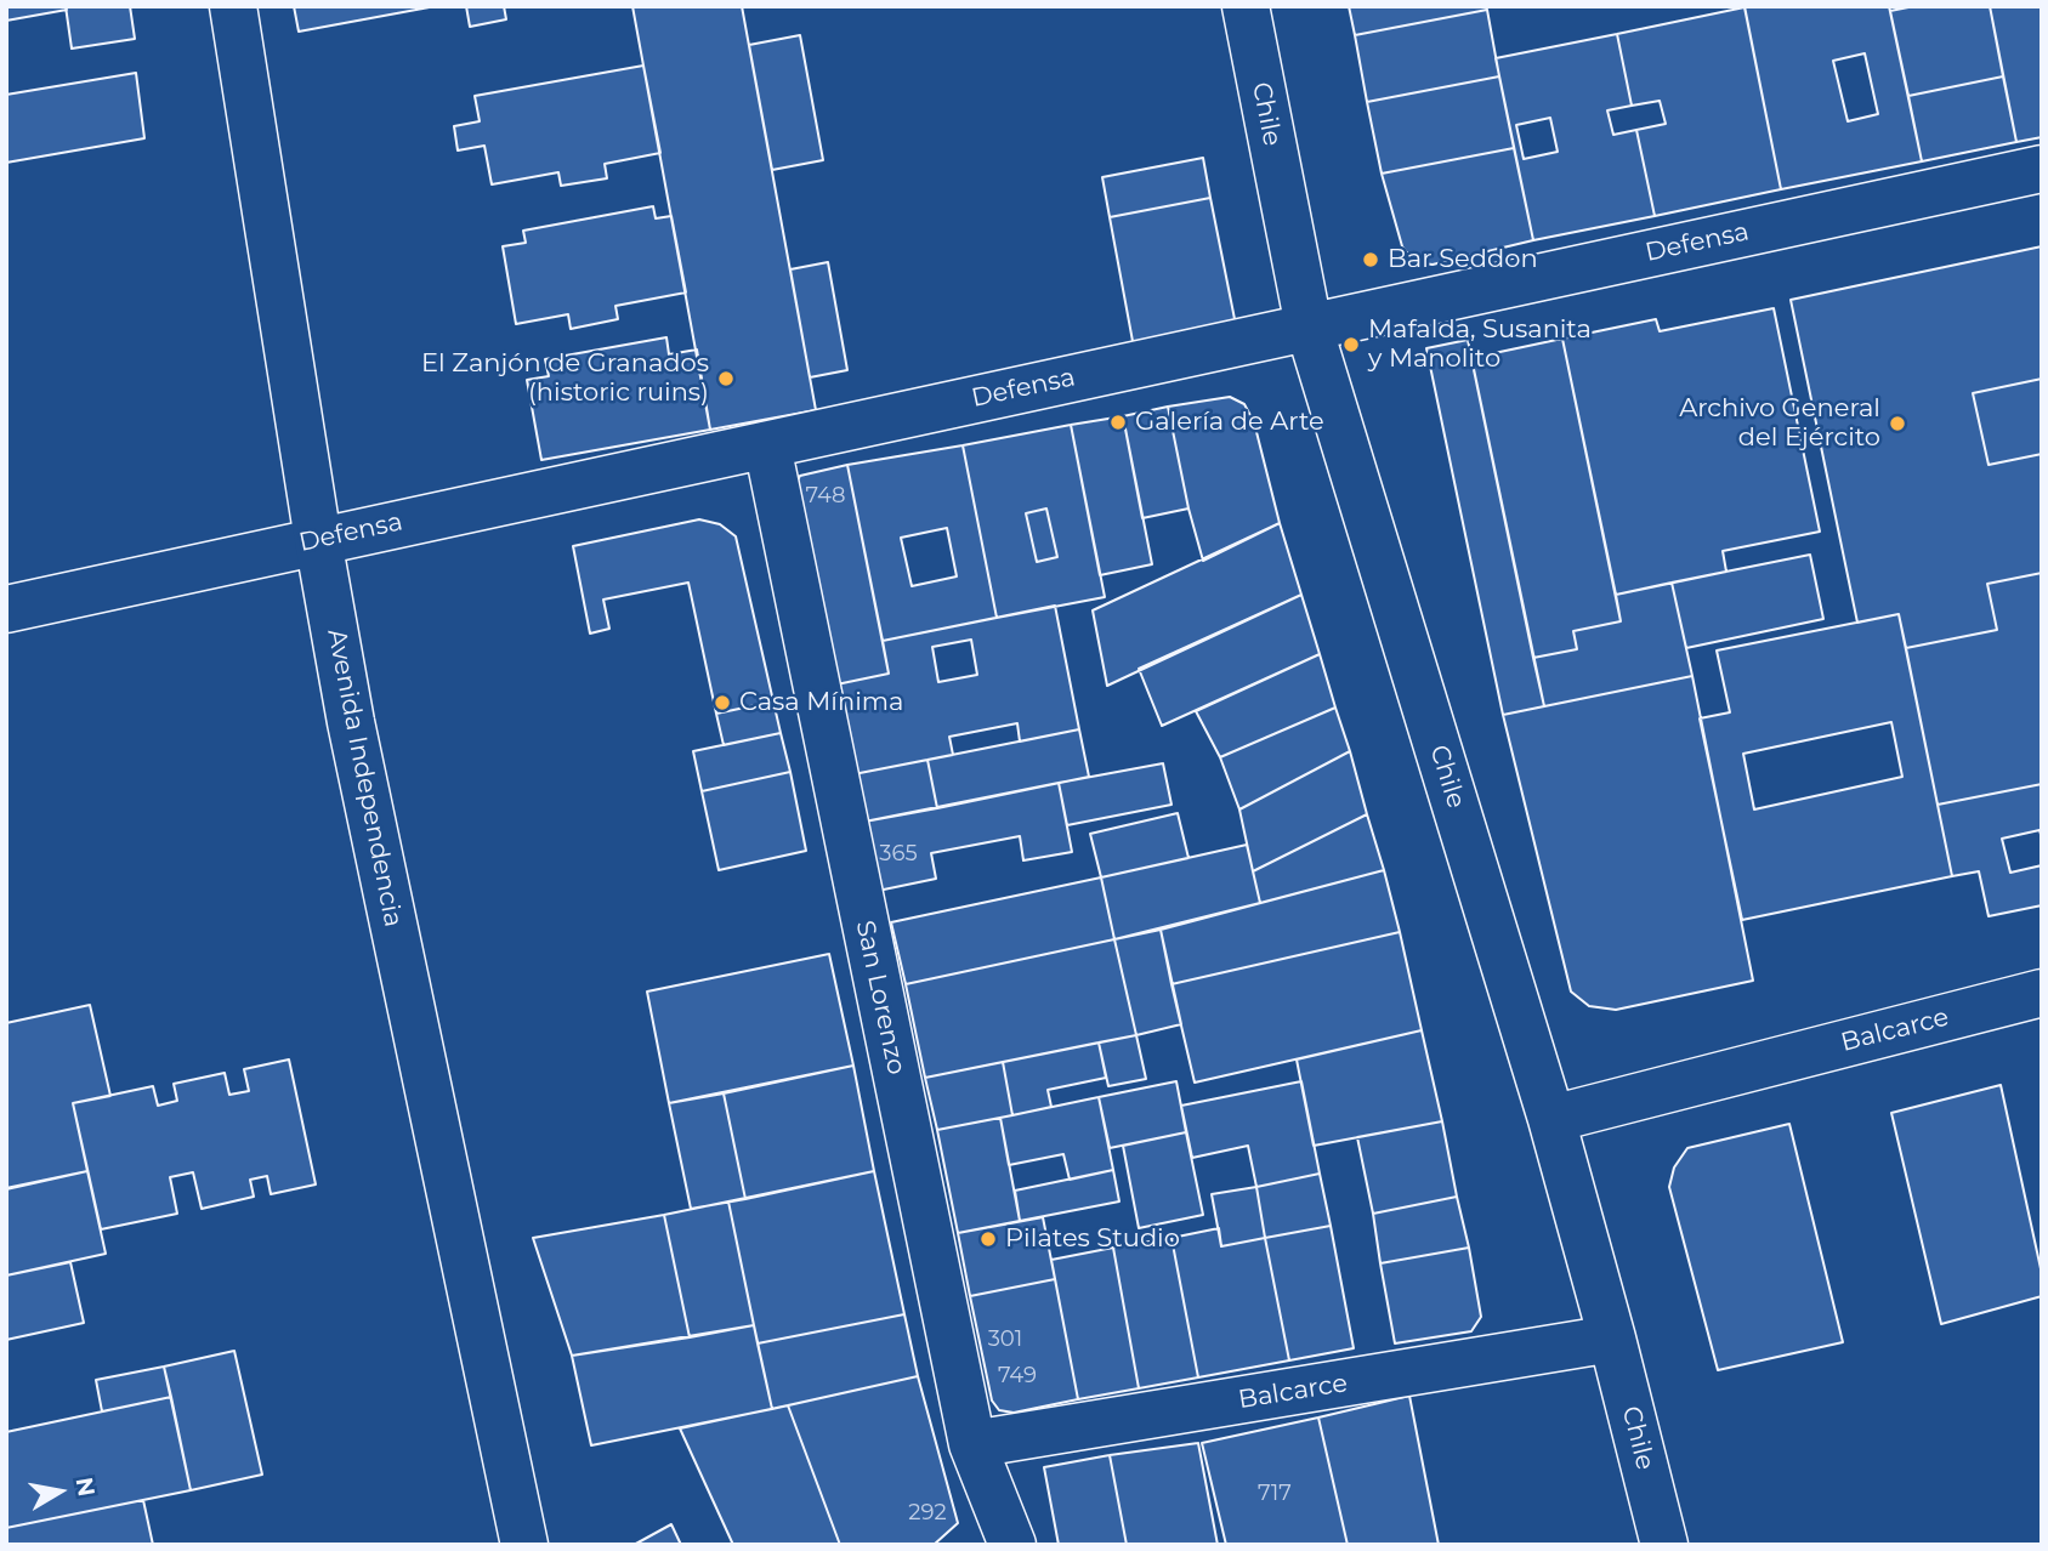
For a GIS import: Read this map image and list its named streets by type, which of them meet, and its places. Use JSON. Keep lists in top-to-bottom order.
{
  "streets": {
    "street": [
      "Chile",
      "Defensa",
      "Avenida Independencia",
      "San Lorenzo",
      "Balcarce"
    ]
  },
  "crossings": [
    ["Chile", "Defensa"],
    ["Chile", "Balcarce"],
    ["Defensa", "Avenida Independencia"],
    ["Defensa", "San Lorenzo"],
    ["San Lorenzo", "Balcarce"]
  ],
  "places": [
    "Bar Seddon",
    "Mafalda, Susanita y Manolito",
    "El Zanjón de Granados (historic ruins)",
    "Galería de Arte",
    "Archivo General del Ejército",
    "Casa Mínima",
    "Pilates Studio"
  ],
  "house_numbers": [
    "748",
    "365",
    "301",
    "749",
    "717",
    "292"
  ],
  "north": "right"
}
